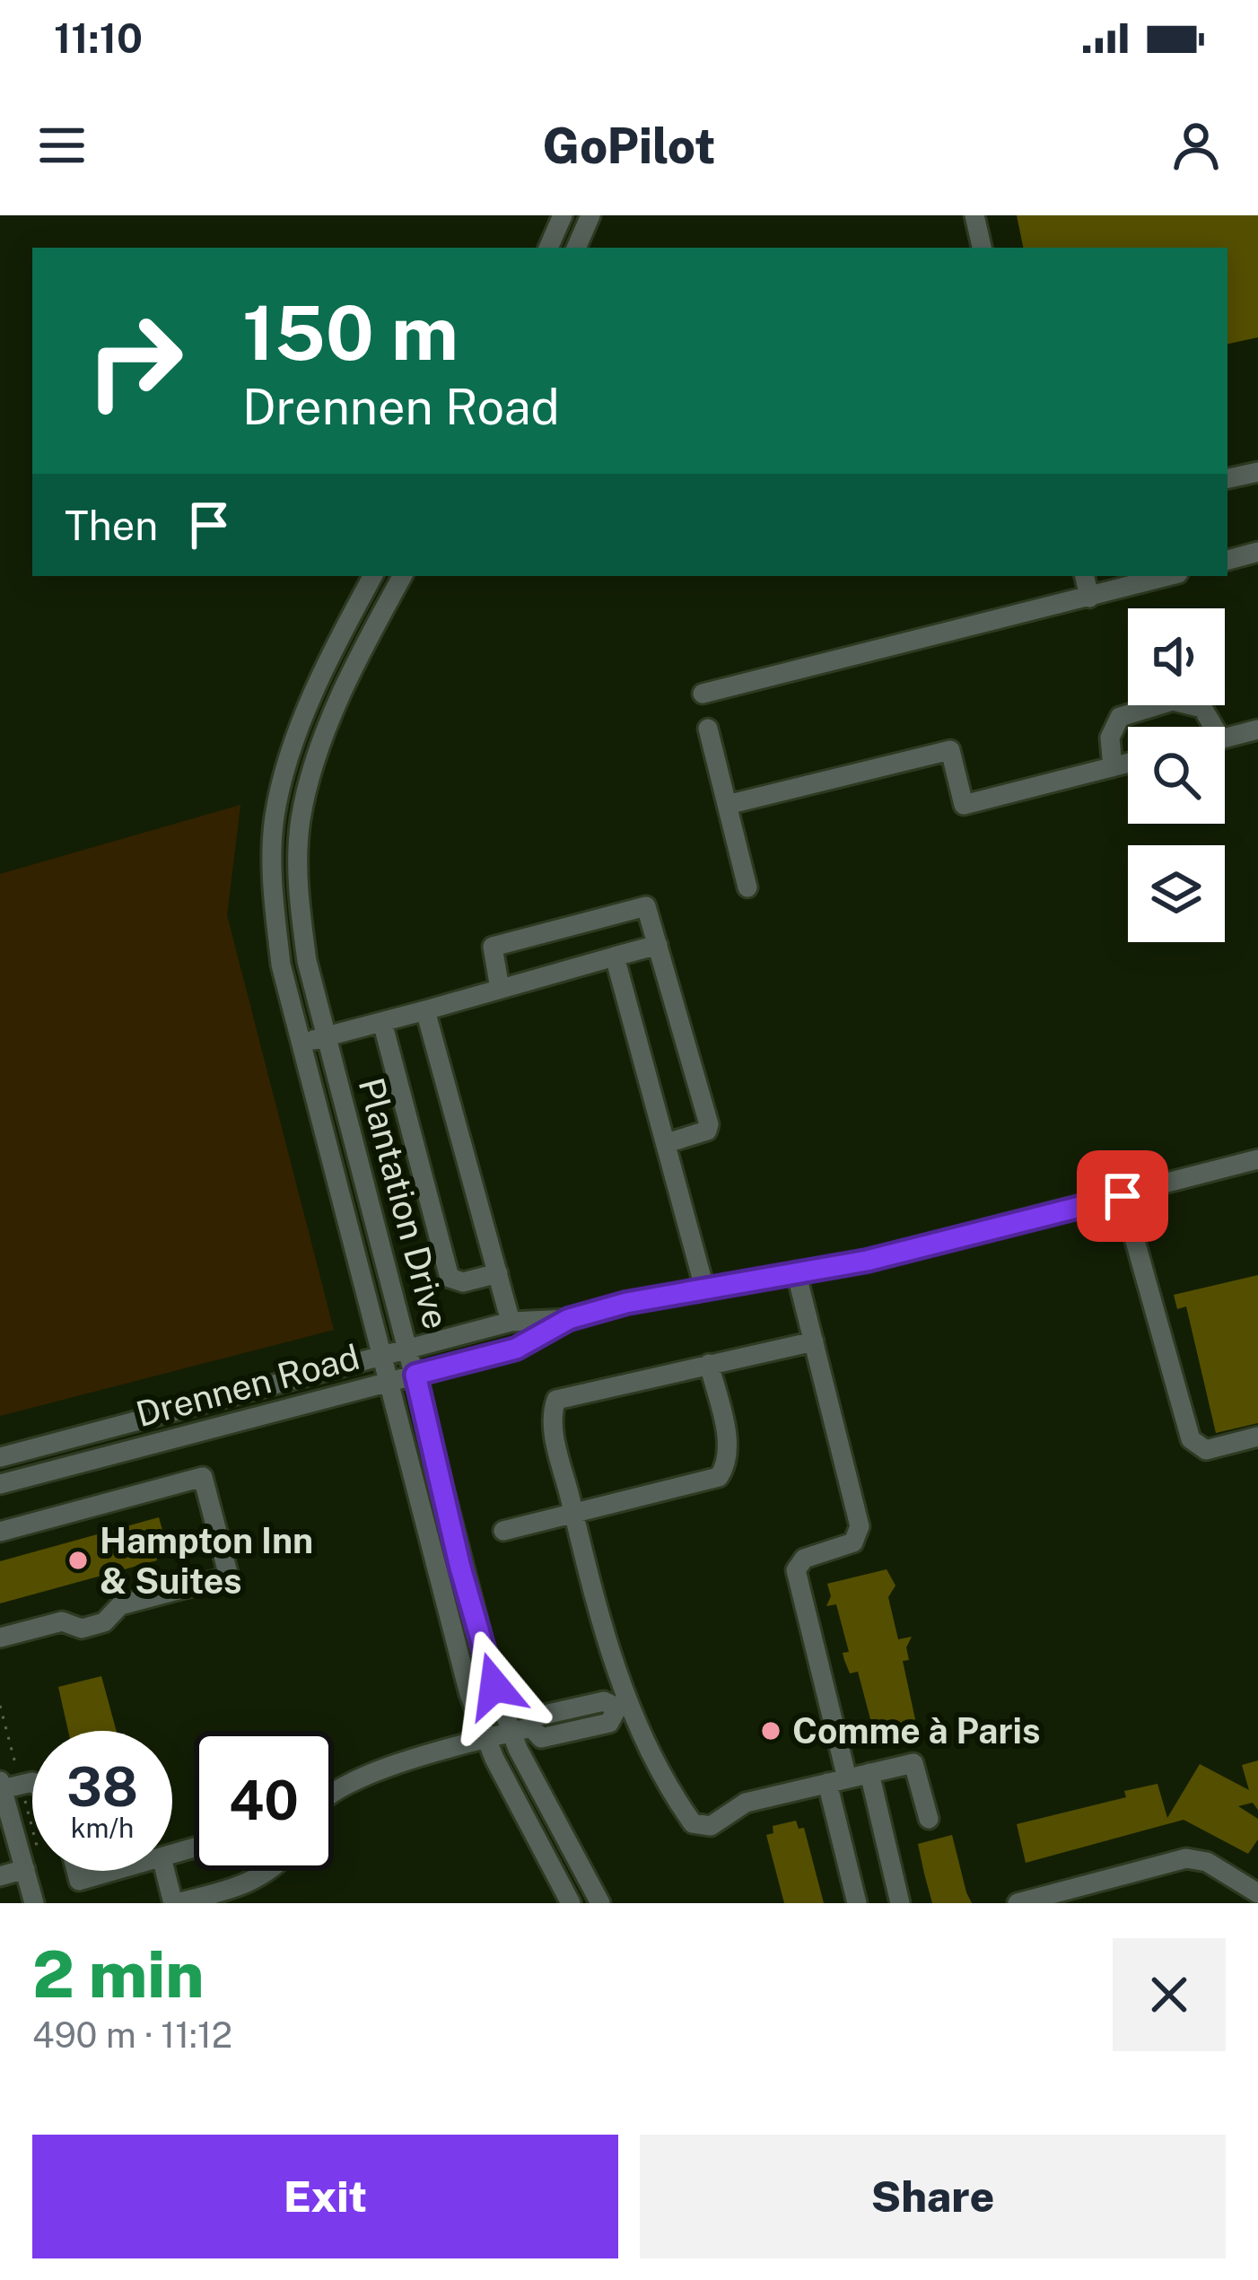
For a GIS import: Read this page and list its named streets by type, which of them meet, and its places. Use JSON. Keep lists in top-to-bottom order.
{
  "streets": {
    "street": ["Plantation Drive", "Drennen Road"]
  },
  "crossings": [
    ["Plantation Drive", "Drennen Road"]
  ],
  "places": ["Hampton Inn & Suites", "Comme à Paris"],
  "page": {
    "status": "11:10",
    "header": "GoPilot",
    "turn": ["150 m", "Drennen Road"],
    "then": "Then",
    "speed": "38 km/h",
    "limit": "40",
    "heading": ["2 min", "490 m · 11:12"],
    "buttons": ["Exit", "Share"]
  }
}
